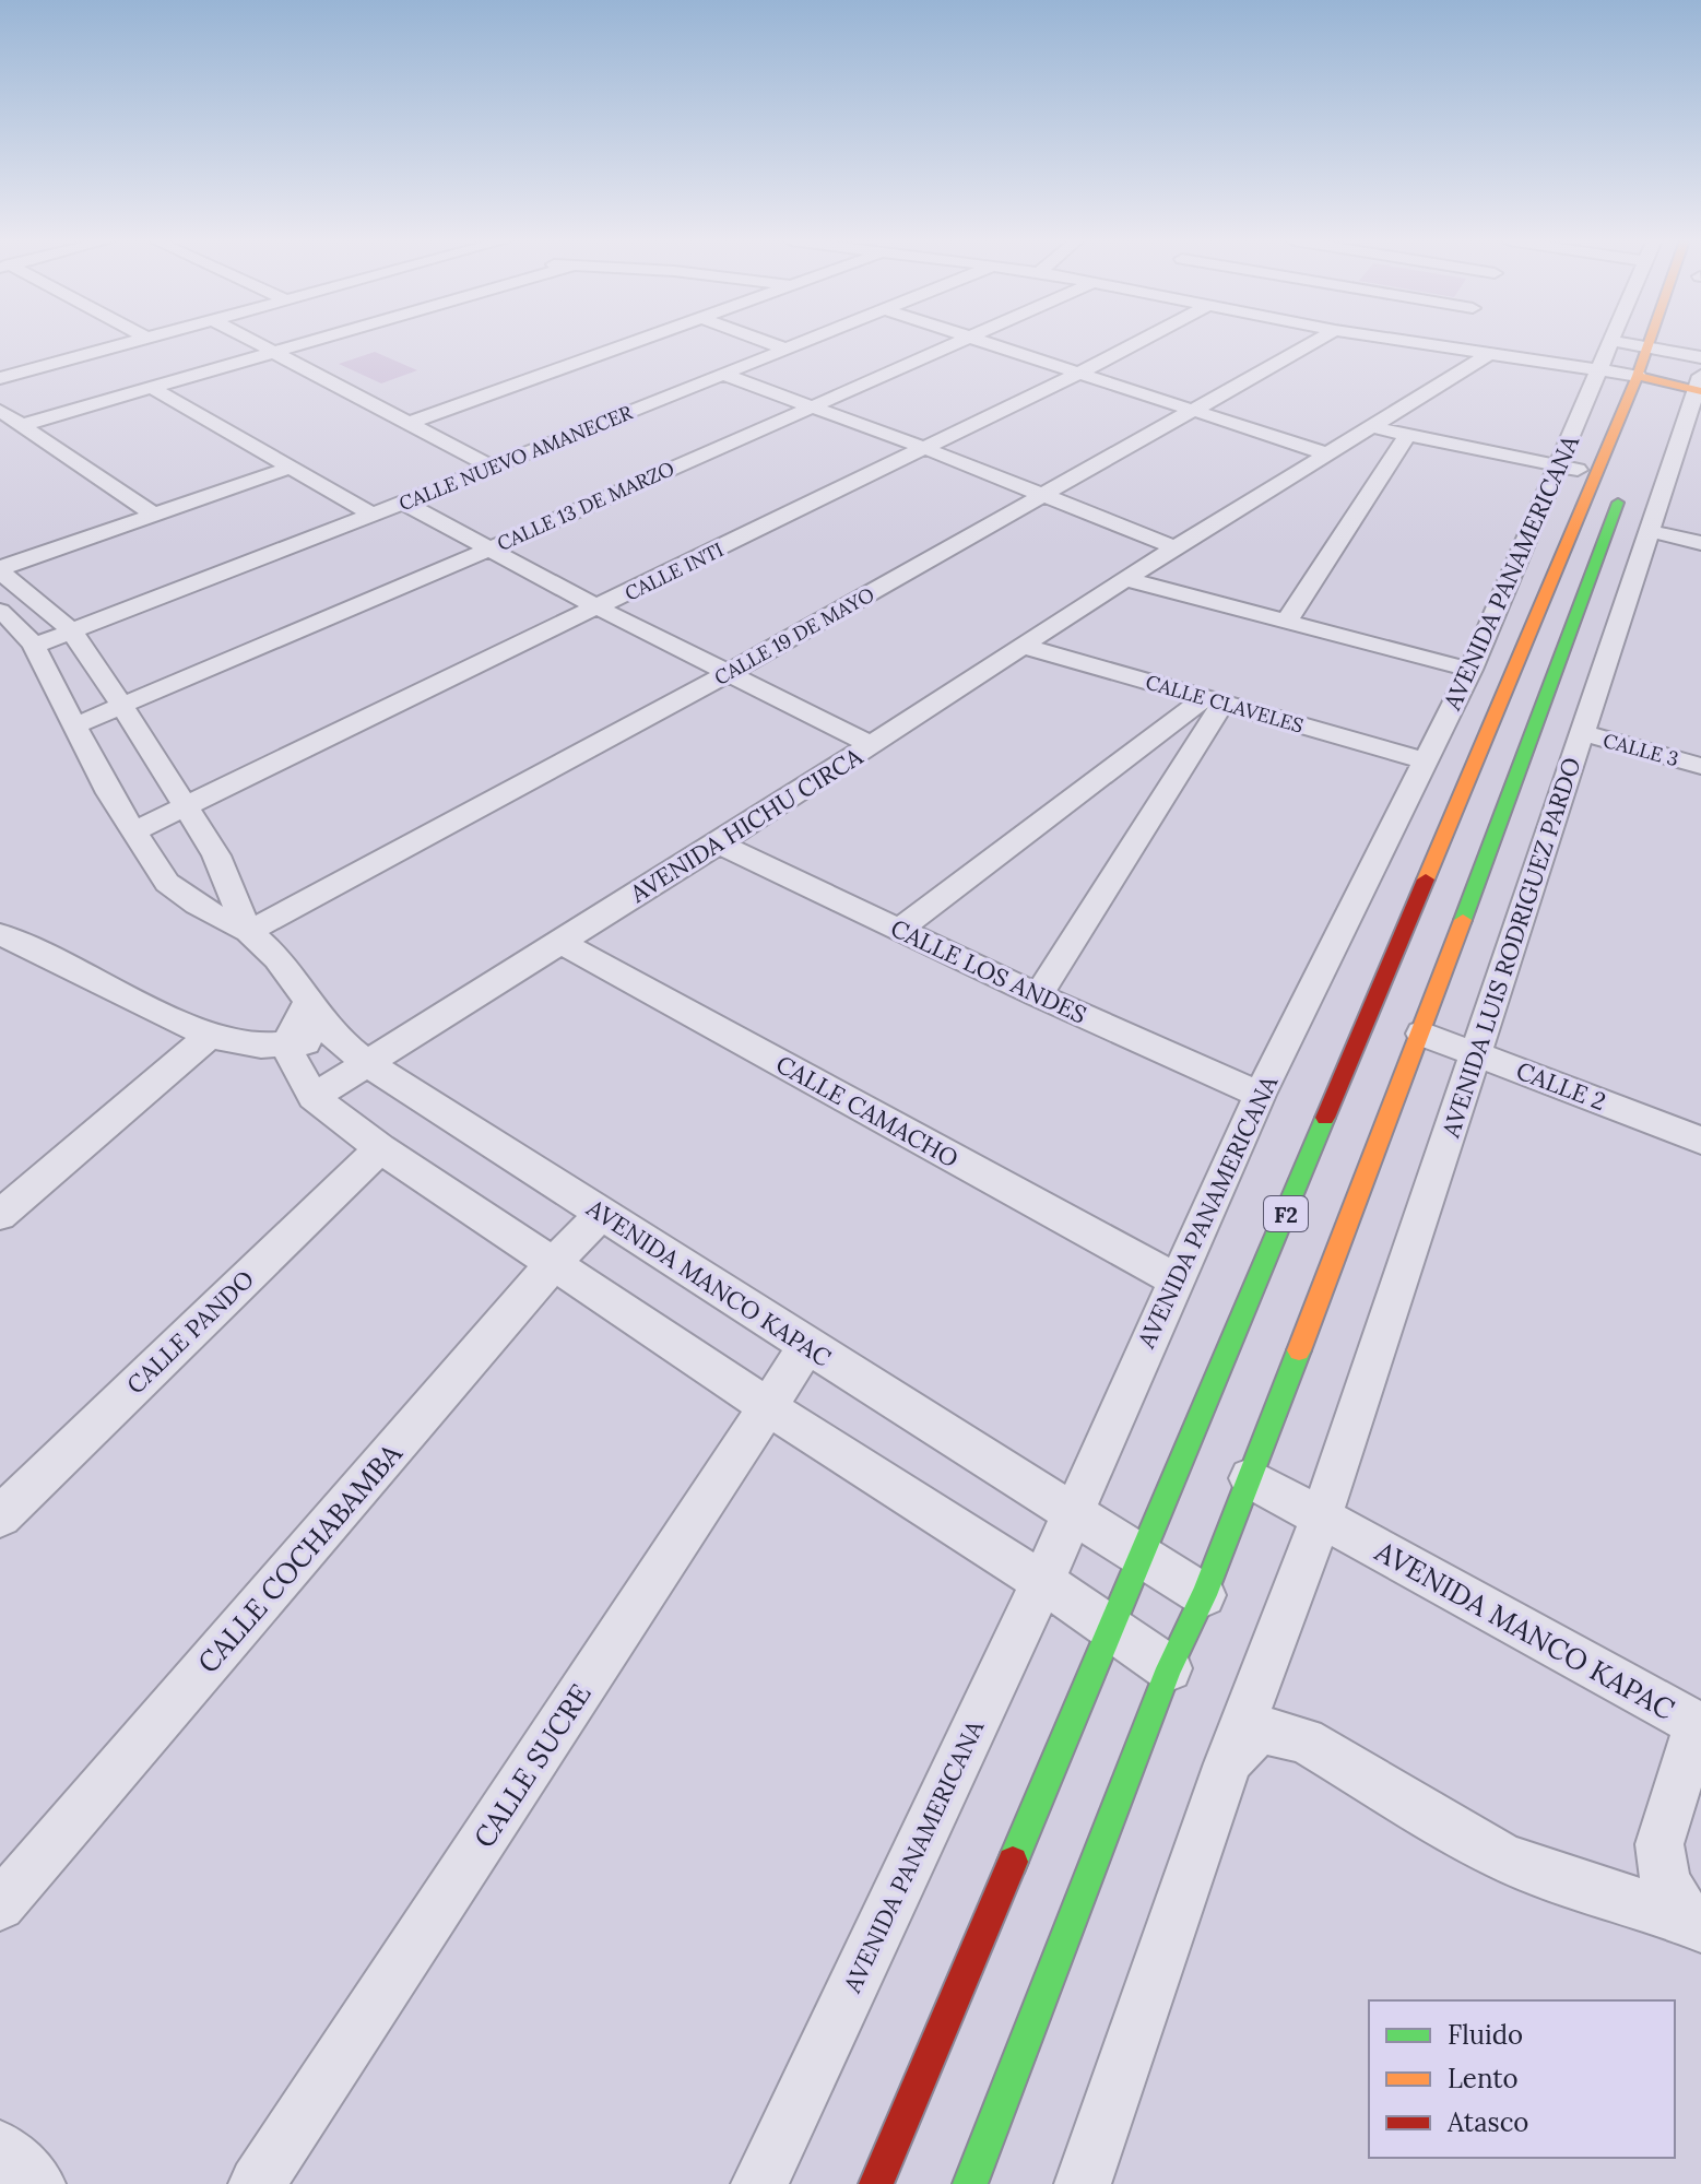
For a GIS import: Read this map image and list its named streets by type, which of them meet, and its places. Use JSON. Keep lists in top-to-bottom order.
{
  "streets": {
    "main road": ["AVENIDA PANAMERICANA", "F2"],
    "street": [
      "CALLE NUEVO AMANECER",
      "CALLE 13 DE MARZO",
      "CALLE INTI",
      "CALLE 19 DE MAYO",
      "CALLE CLAVELES",
      "CALLE 3",
      "AVENIDA HICHU CIRCA",
      "AVENIDA LUIS RODRIGUEZ PARDO",
      "CALLE LOS ANDES",
      "CALLE 2",
      "CALLE CAMACHO",
      "AVENIDA MANCO KAPAC",
      "CALLE PANDO",
      "CALLE COCHABAMBA",
      "CALLE SUCRE"
    ]
  },
  "crossings": [
    ["AVENIDA PANAMERICANA", "CALLE CLAVELES"],
    ["AVENIDA PANAMERICANA", "CALLE LOS ANDES"],
    ["AVENIDA PANAMERICANA", "CALLE CAMACHO"],
    ["AVENIDA PANAMERICANA", "AVENIDA MANCO KAPAC"],
    ["CALLE 19 DE MAYO", "AVENIDA MANCO KAPAC"],
    ["CALLE CLAVELES", "AVENIDA HICHU CIRCA"],
    ["CALLE 3", "AVENIDA LUIS RODRIGUEZ PARDO"],
    ["AVENIDA HICHU CIRCA", "CALLE LOS ANDES"],
    ["AVENIDA HICHU CIRCA", "CALLE CAMACHO"],
    ["AVENIDA HICHU CIRCA", "AVENIDA MANCO KAPAC"],
    ["AVENIDA LUIS RODRIGUEZ PARDO", "CALLE 2"],
    ["AVENIDA LUIS RODRIGUEZ PARDO", "AVENIDA MANCO KAPAC"],
    ["CALLE 2", "F2"],
    ["F2", "AVENIDA MANCO KAPAC"],
    ["AVENIDA MANCO KAPAC", "CALLE COCHABAMBA"],
    ["AVENIDA MANCO KAPAC", "CALLE SUCRE"]
  ],
  "legend": ["Fluido", "Lento", "Atasco"]
}
